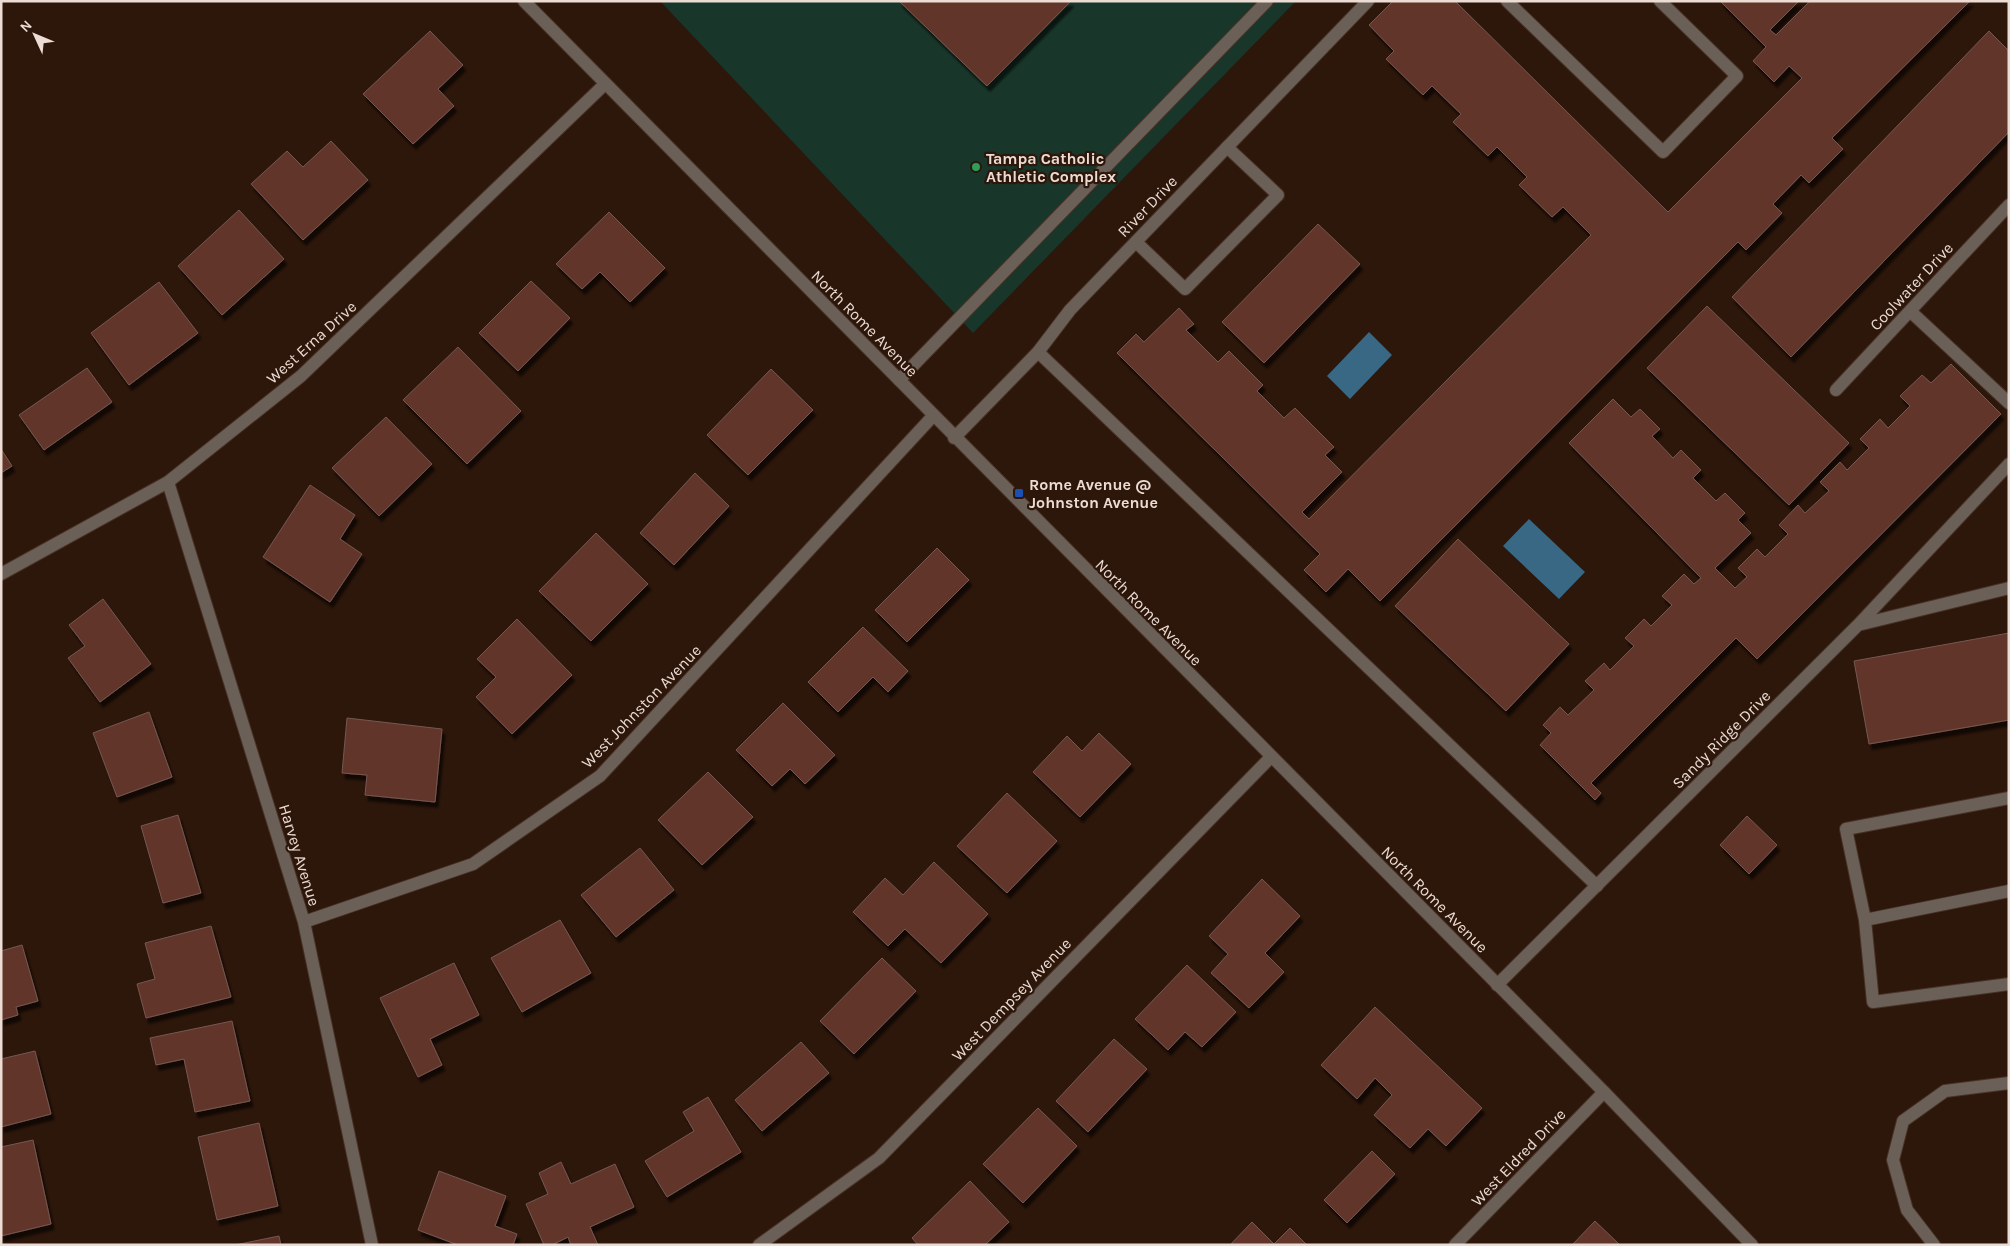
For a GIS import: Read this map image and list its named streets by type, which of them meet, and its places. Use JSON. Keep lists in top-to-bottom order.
{
  "streets": {
    "street": [
      "River Drive",
      "Coolwater Drive",
      "North Rome Avenue",
      "West Erna Drive",
      "West Johnston Avenue",
      "Sandy Ridge Drive",
      "Harvey Avenue",
      "West Dempsey Avenue",
      "West Eldred Drive"
    ]
  },
  "crossings": [
    ["River Drive", "North Rome Avenue"],
    ["North Rome Avenue", "West Erna Drive"],
    ["North Rome Avenue", "West Johnston Avenue"],
    ["North Rome Avenue", "Sandy Ridge Drive"],
    ["North Rome Avenue", "West Dempsey Avenue"],
    ["North Rome Avenue", "West Eldred Drive"],
    ["West Erna Drive", "Harvey Avenue"],
    ["West Johnston Avenue", "Harvey Avenue"]
  ],
  "places": {
    "other": ["Tampa Catholic Athletic Complex"],
    "transit": ["Rome Avenue @ Johnston Avenue"]
  },
  "north": "top left"
}
